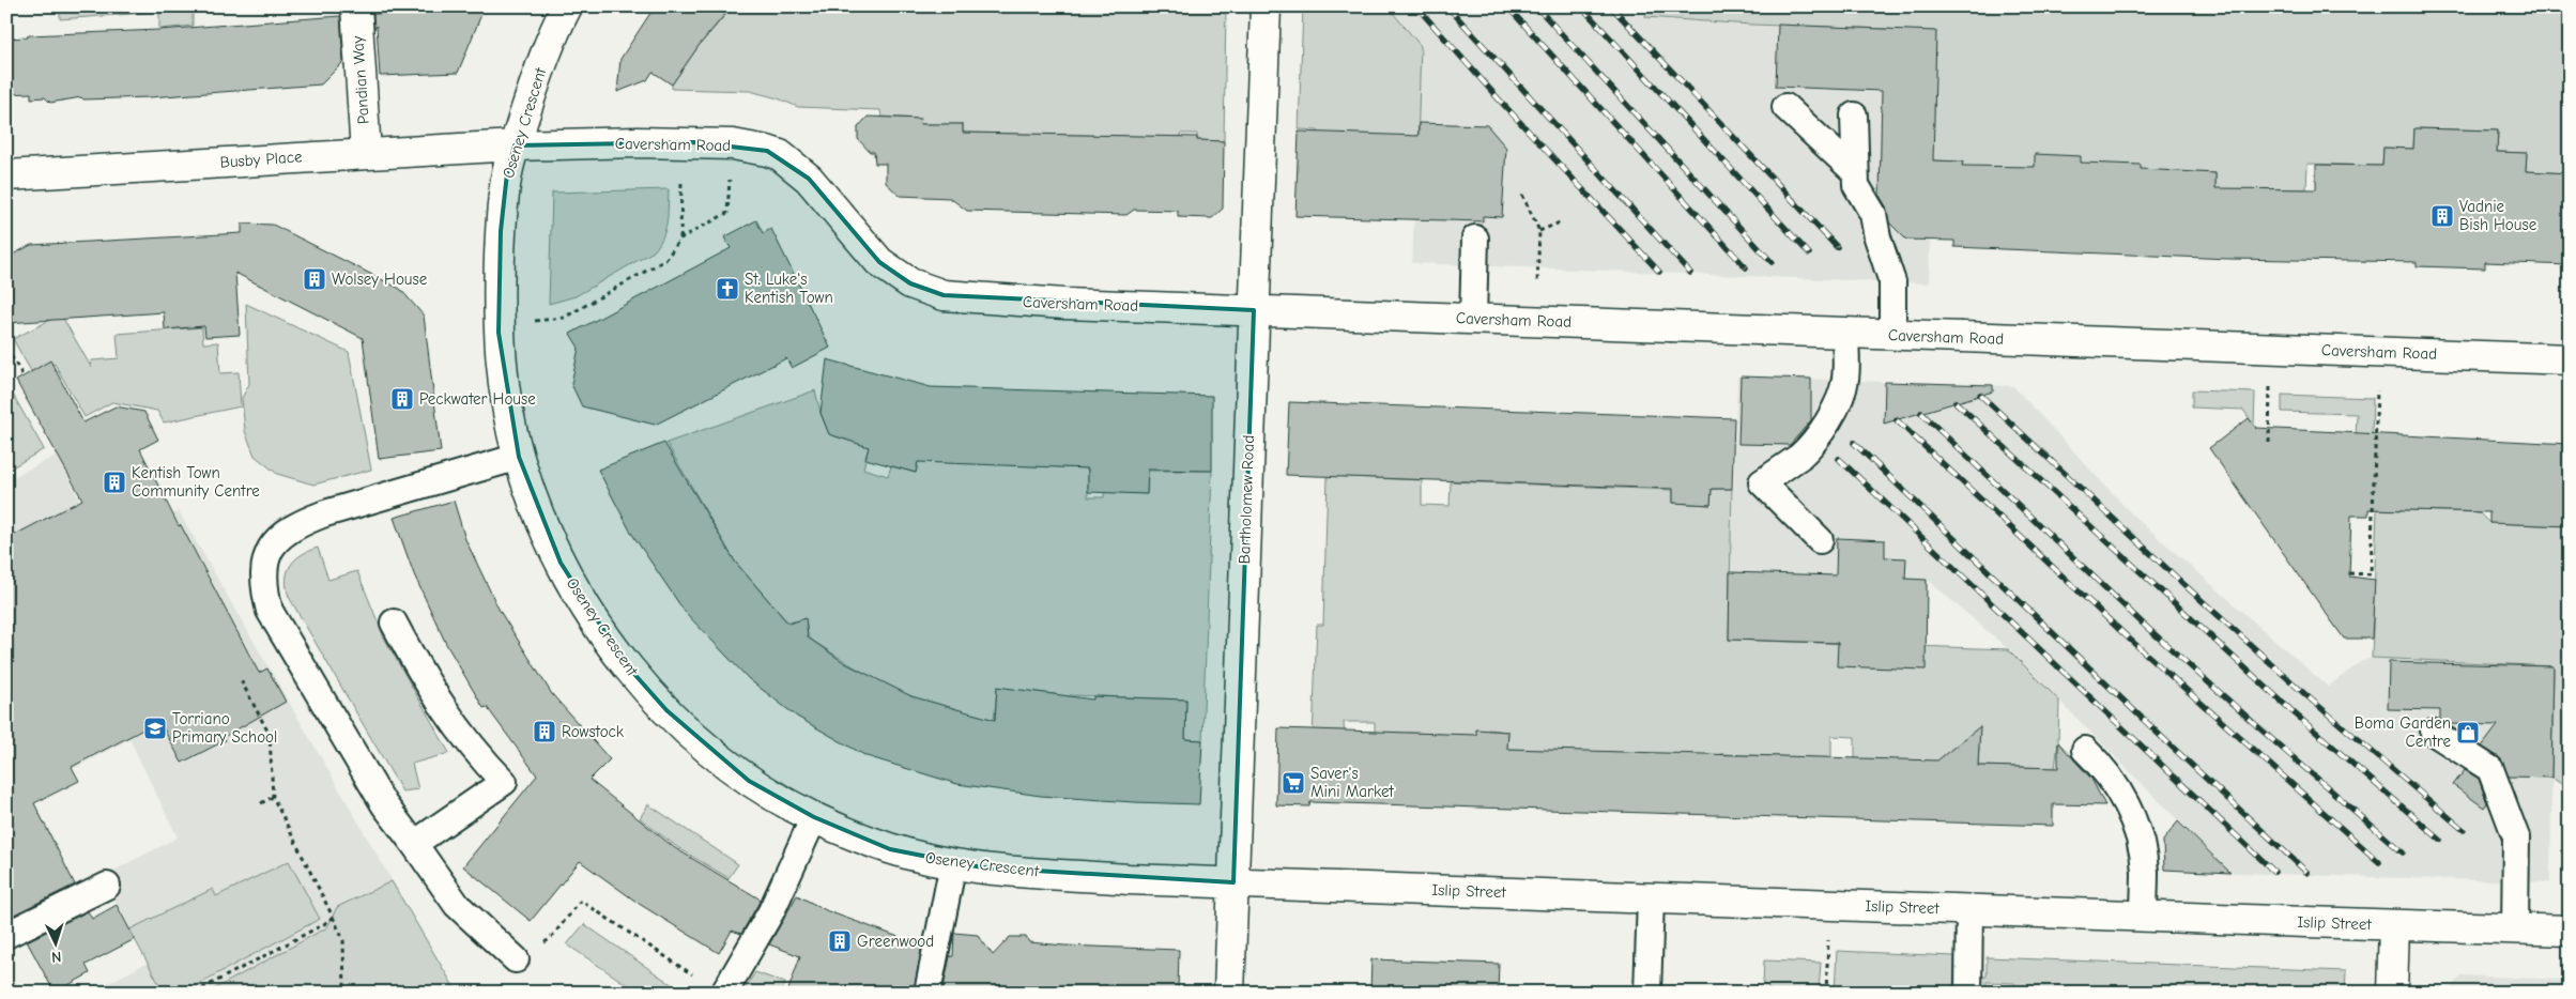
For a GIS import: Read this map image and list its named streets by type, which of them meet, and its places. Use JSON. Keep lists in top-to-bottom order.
{
  "streets": {
    "street": [
      "Pandian Way",
      "Oseney Crescent",
      "Caversham Road",
      "Busby Place",
      "Bartholomew Road",
      "Islip Street"
    ]
  },
  "crossings": [
    ["Pandian Way", "Busby Place"],
    ["Oseney Crescent", "Caversham Road"],
    ["Oseney Crescent", "Busby Place"],
    ["Oseney Crescent", "Bartholomew Road"],
    ["Oseney Crescent", "Islip Street"],
    ["Caversham Road", "Busby Place"],
    ["Caversham Road", "Bartholomew Road"],
    ["Bartholomew Road", "Islip Street"]
  ],
  "places": {
    "building": [
      "Vadnie Bish House",
      "Wolsey House",
      "Peckwater House",
      "Kentish Town Community Centre",
      "Rowstock",
      "Greenwood"
    ],
    "church": ["St. Luke's Kentish Town"],
    "school or university": ["Torriano Primary School"],
    "shop": ["Boma Garden Centre"],
    "supermarket": ["Saver's Mini Market"]
  },
  "north": "bottom"
}
